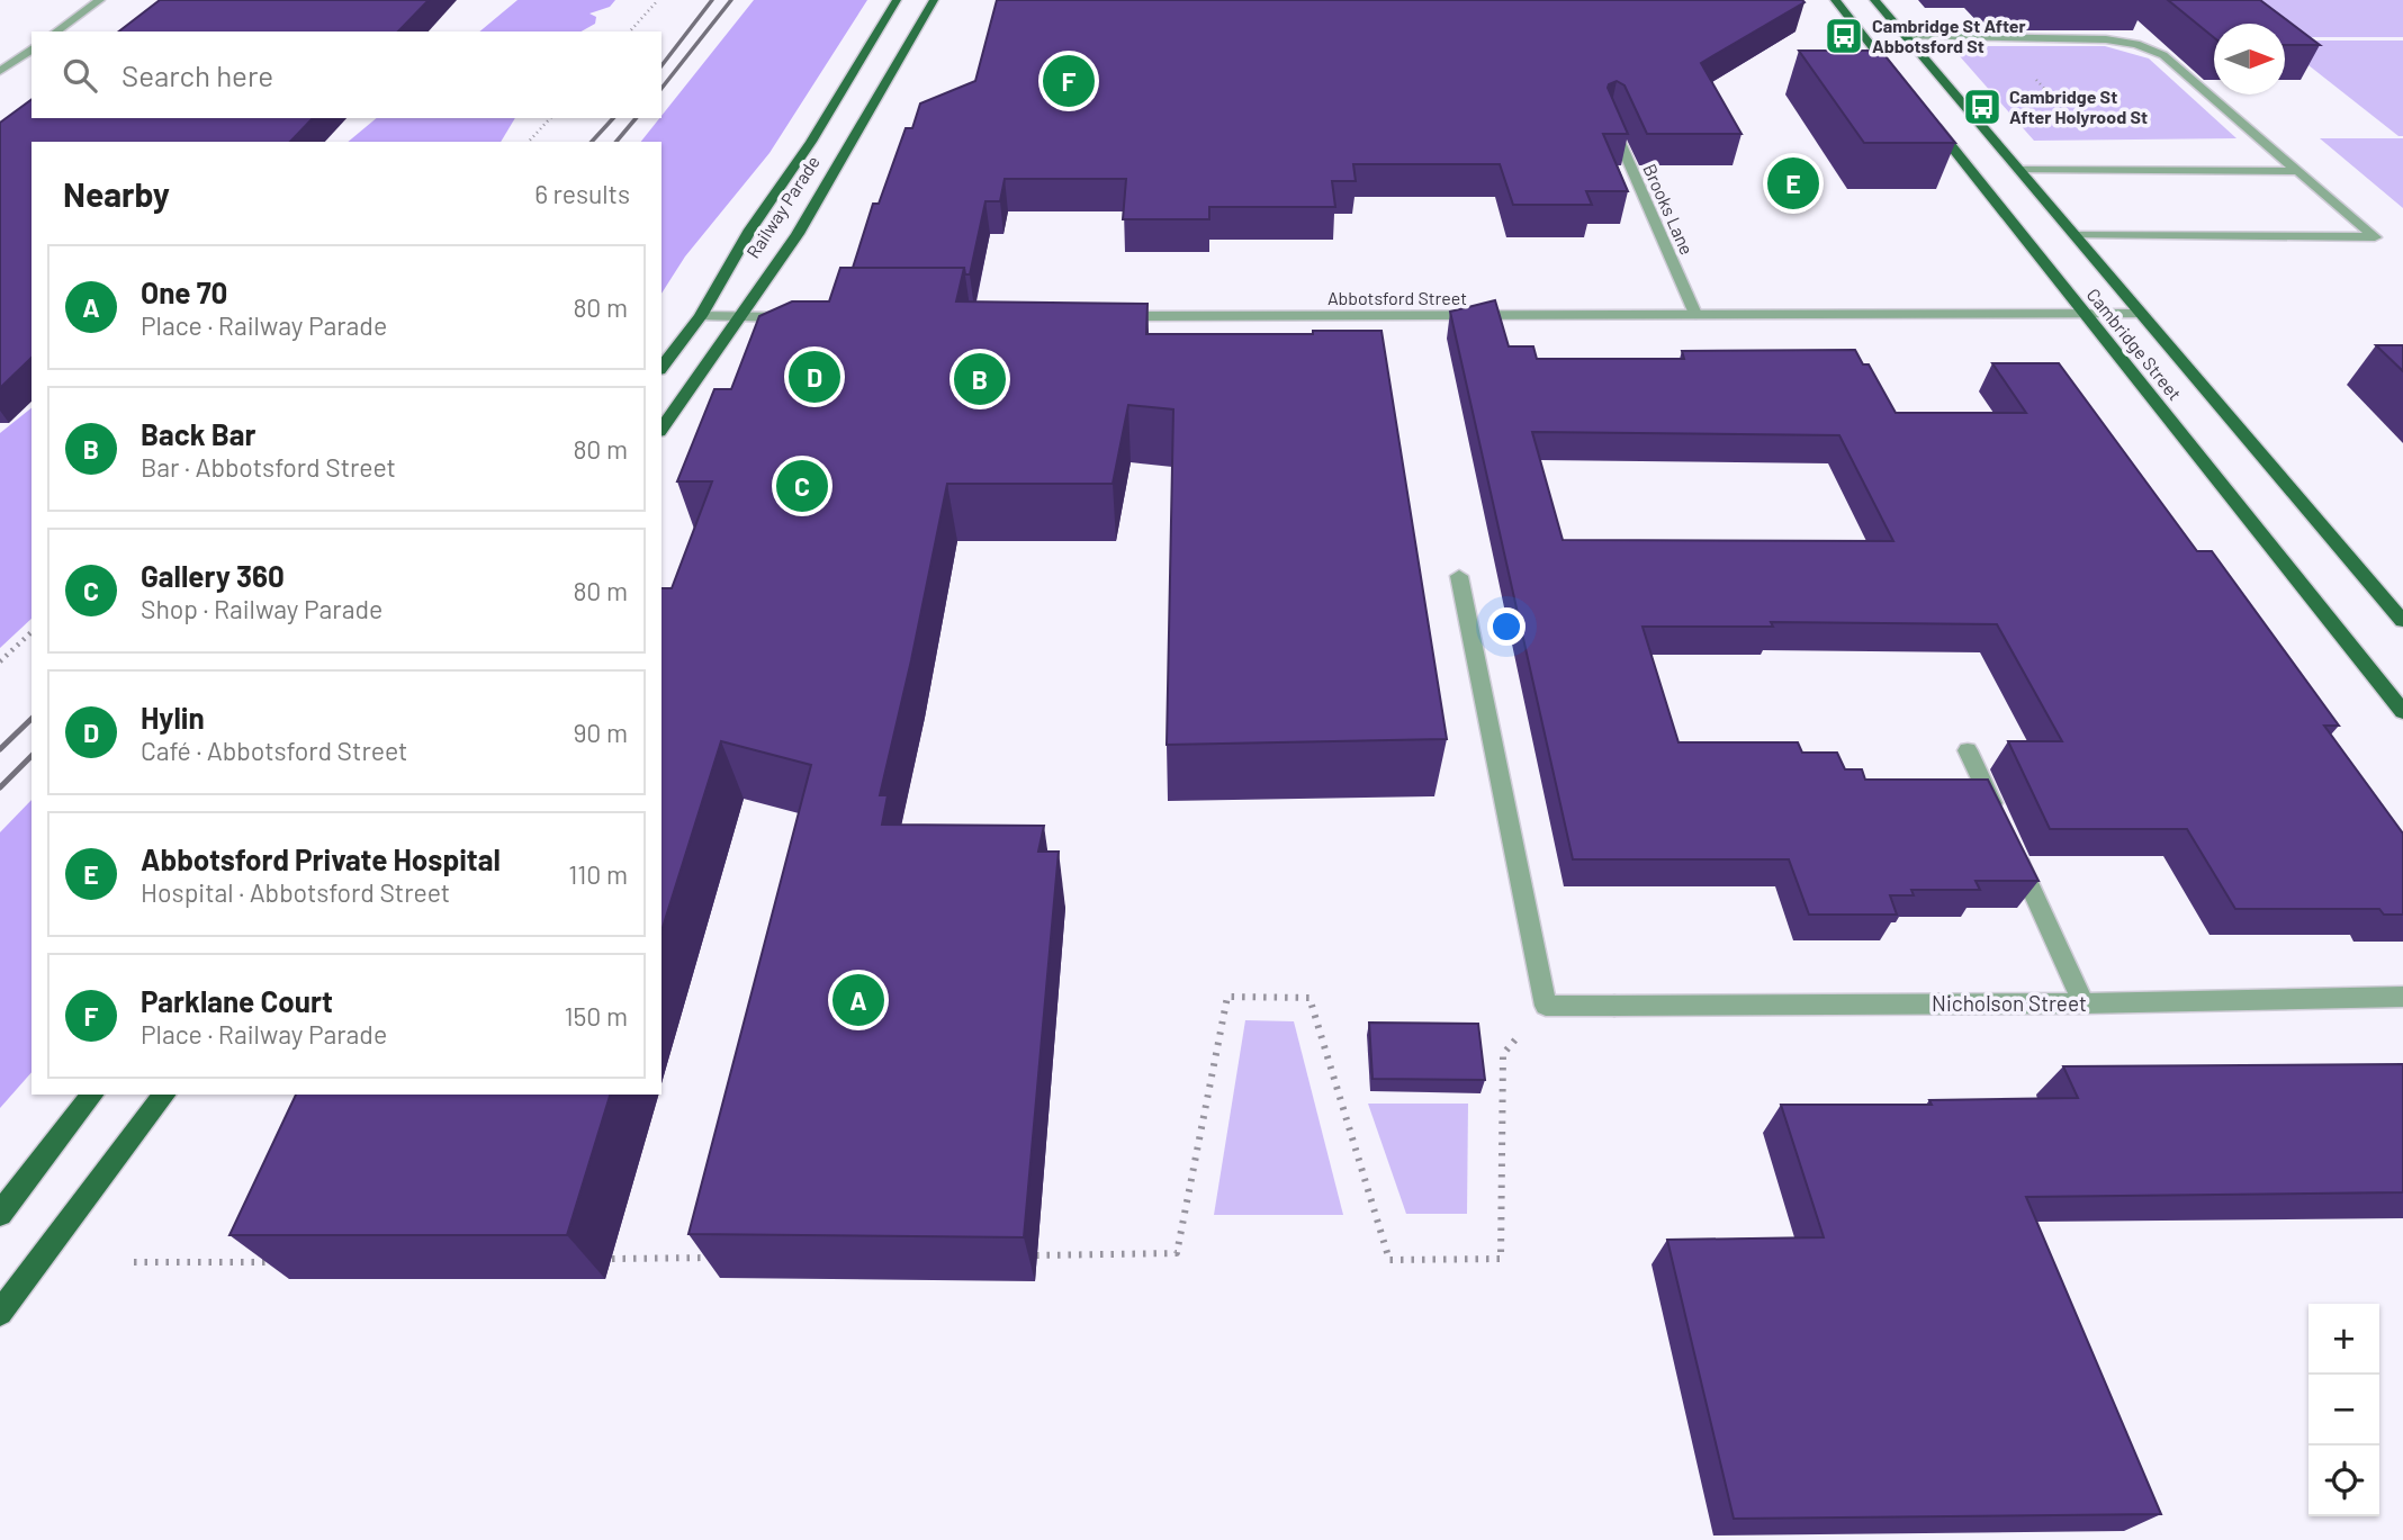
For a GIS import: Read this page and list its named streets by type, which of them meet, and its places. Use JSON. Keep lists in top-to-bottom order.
{
  "streets": {
    "main road": ["Railway Parade", "Cambridge Street"],
    "street": ["Brooks Lane", "Abbotsford Street", "Nicholson Street"]
  },
  "crossings": [
    ["Brooks Lane", "Abbotsford Street"],
    ["Abbotsford Street", "Cambridge Street"]
  ],
  "places": {
    "bus stop": ["Cambridge St After Abbotsford St", "Cambridge St After Holyrood St"]
  },
  "north": "right",
  "page": {
    "search": "Search here",
    "pins": [
      "F",
      "E",
      "D",
      "B",
      "C",
      "A"
    ],
    "heading": ["Nearby", "6 results"],
    "list": [
      {
        "mark": "A",
        "name": "One 70",
        "note": "Place · Railway Parade",
        "value": "80 m"
      },
      {
        "mark": "B",
        "name": "Back Bar",
        "note": "Bar · Abbotsford Street",
        "value": "80 m"
      },
      {
        "mark": "C",
        "name": "Gallery 360",
        "note": "Shop · Railway Parade",
        "value": "80 m"
      },
      {
        "mark": "D",
        "name": "Hylin",
        "note": "Café · Abbotsford Street",
        "value": "90 m"
      },
      {
        "mark": "E",
        "name": "Abbotsford Private Hospital",
        "note": "Hospital · Abbotsford Street",
        "value": "110 m"
      },
      {
        "mark": "F",
        "name": "Parklane Court",
        "note": "Place · Railway Parade",
        "value": "150 m"
      }
    ],
    "map_buttons": ["+", "−"]
  }
}
